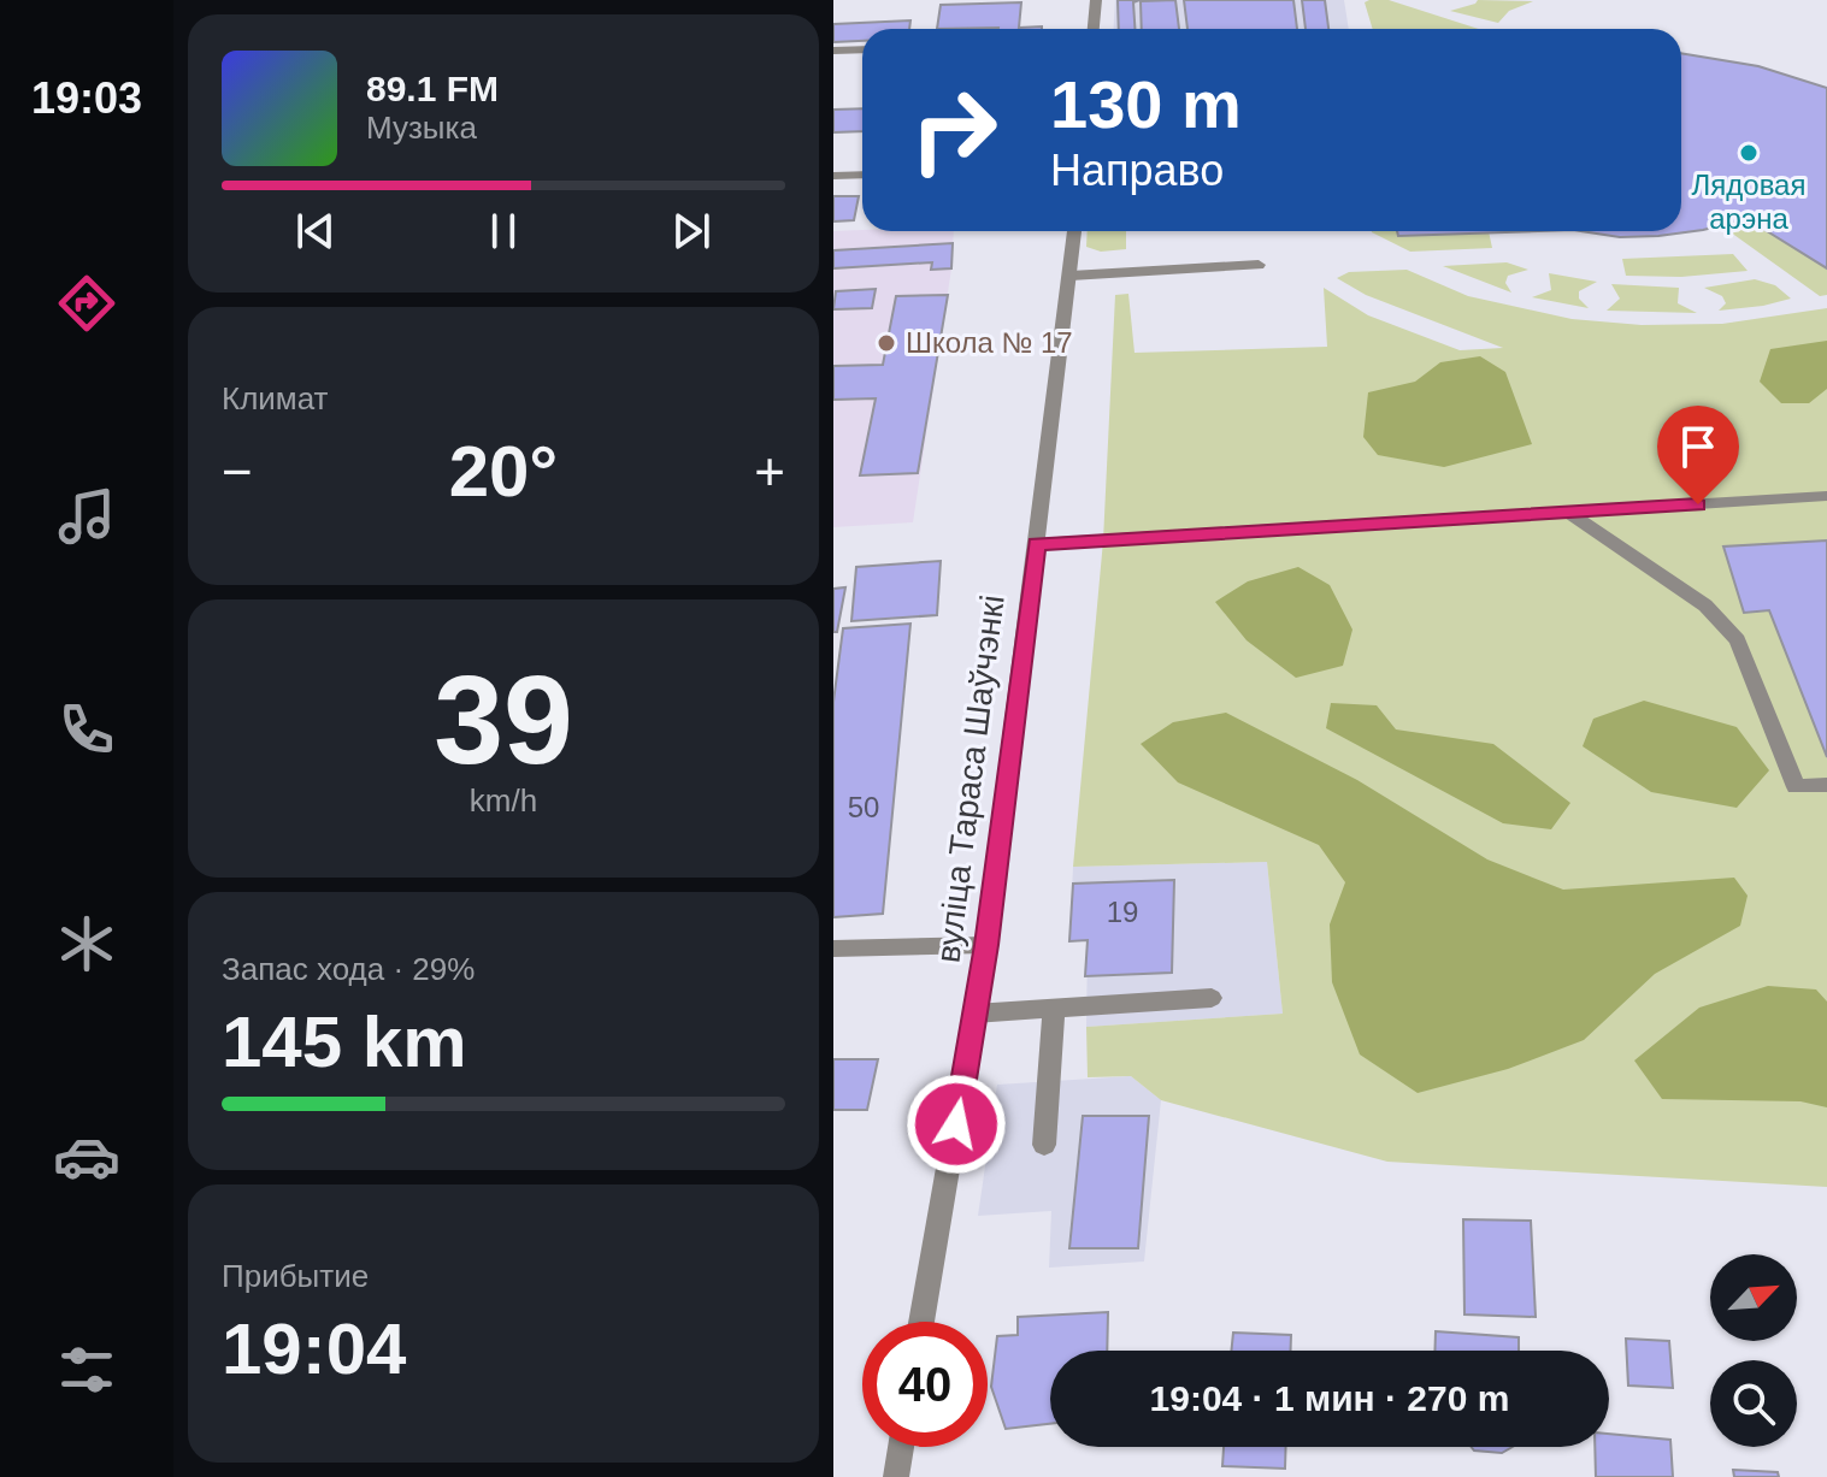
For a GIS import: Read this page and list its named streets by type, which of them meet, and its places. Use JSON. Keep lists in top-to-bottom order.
{
  "streets": {
    "street": ["вуліца Тараса Шаўчэнкі"]
  },
  "places": ["Лядовая арэна", "Школа № 17"],
  "house_numbers": ["50", "19"],
  "north": "top right",
  "page": {
    "tabs": "19:03",
    "turn": ["130 m", "Направо"],
    "song": ["89.1 FM", "Музыка"],
    "tile": [
      "Климат",
      ["39", "km/h"],
      ["Запас хода · 29%", "145 km"],
      ["Прибытие", "19:04"]
    ],
    "heat": ["−", "20°", "+"],
    "limit": "40",
    "trip": "19:04 · 1 мин · 270 m"
  }
}
